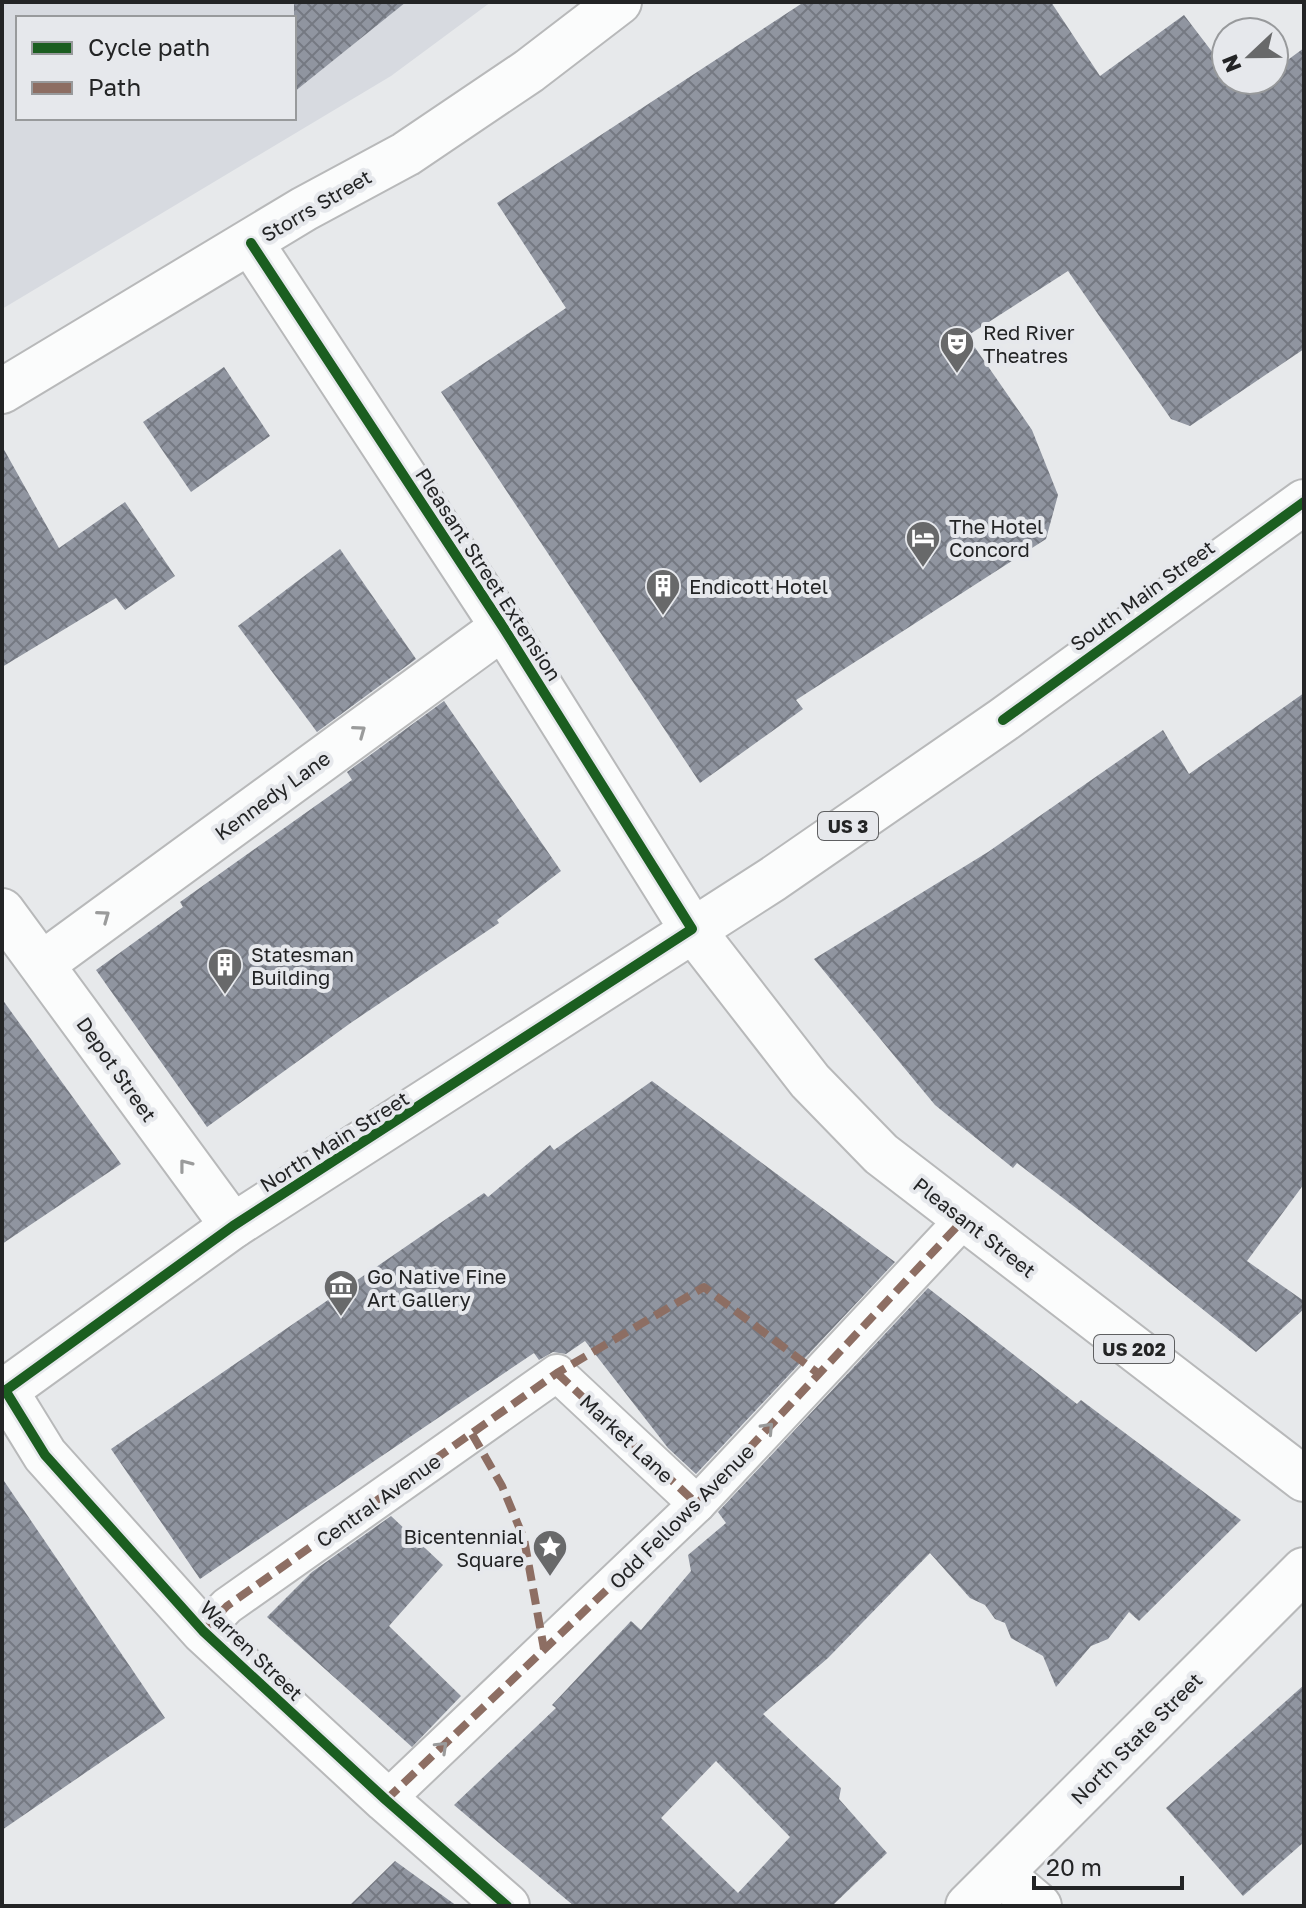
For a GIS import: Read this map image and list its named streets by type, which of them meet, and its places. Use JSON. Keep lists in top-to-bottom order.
{
  "streets": {
    "street": [
      "Storrs Street",
      "Pleasant Street Extension",
      "South Main Street",
      "Kennedy Lane",
      "US 3",
      "Depot Street",
      "North Main Street",
      "Pleasant Street",
      "US 202",
      "Market Lane",
      "Central Avenue",
      "Odd Fellows Avenue",
      "Warren Street",
      "North State Street"
    ]
  },
  "crossings": [
    ["Storrs Street", "Pleasant Street Extension"],
    ["Pleasant Street Extension", "South Main Street"],
    ["Pleasant Street Extension", "Kennedy Lane"],
    ["Pleasant Street Extension", "North Main Street"],
    ["Pleasant Street Extension", "Pleasant Street"],
    ["South Main Street", "North Main Street"],
    ["South Main Street", "Pleasant Street"],
    ["Kennedy Lane", "Depot Street"],
    ["Depot Street", "North Main Street"],
    ["North Main Street", "Pleasant Street"],
    ["North Main Street", "Warren Street"],
    ["Pleasant Street", "Odd Fellows Avenue"],
    ["Market Lane", "Central Avenue"],
    ["Market Lane", "Odd Fellows Avenue"],
    ["Central Avenue", "Warren Street"],
    ["Odd Fellows Avenue", "Warren Street"]
  ],
  "one_way": ["Kennedy Lane", "Depot Street", "Odd Fellows Avenue"],
  "places": {
    "theatre": ["Red River Theatres"],
    "hotel": ["The Hotel Concord"],
    "building": ["Endicott Hotel", "Statesman Building"],
    "museum": ["Go Native Fine Art Gallery"],
    "place": ["Bicentennial Square"]
  },
  "legend": ["Cycle path", "Path"],
  "scale_bar": "20 m",
  "north": "left"
}
